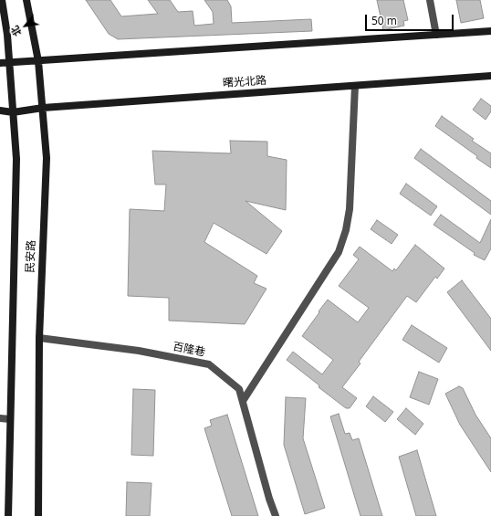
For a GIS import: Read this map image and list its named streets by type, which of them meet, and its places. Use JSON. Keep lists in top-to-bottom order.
{
  "streets": {
    "main road": ["曙光北路", "民安路"],
    "street": ["百隆巷"]
  },
  "crossings": [
    ["曙光北路", "民安路"],
    ["民安路", "百隆巷"]
  ],
  "scale_bar": "50 m",
  "north": "bottom left"
}
